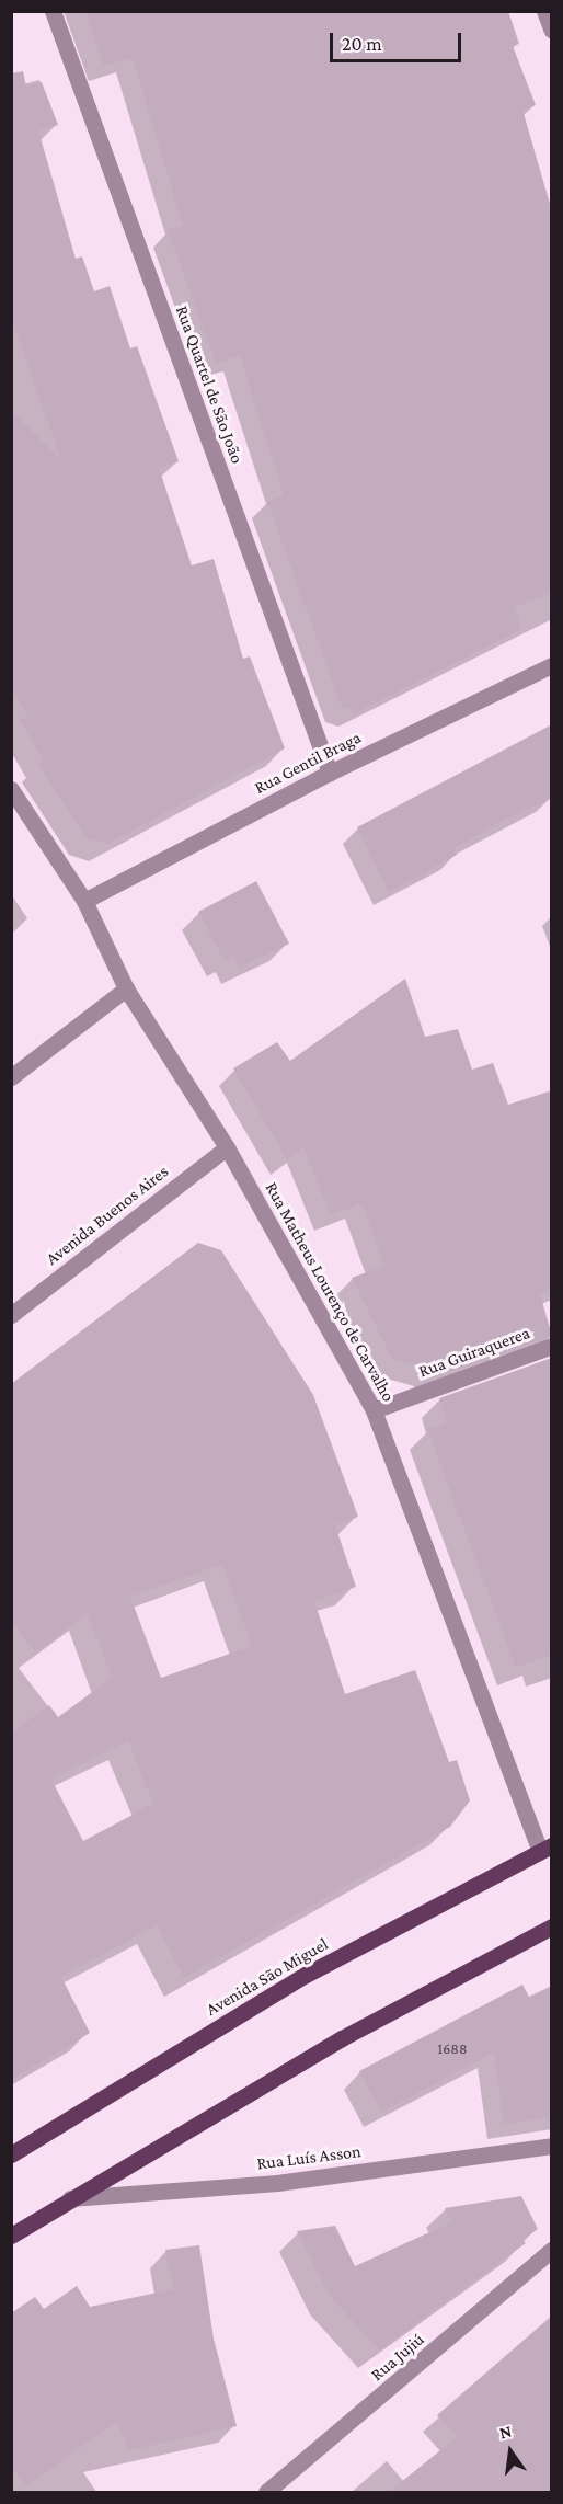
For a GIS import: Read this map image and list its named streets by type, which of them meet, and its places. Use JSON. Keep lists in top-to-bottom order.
{
  "streets": {
    "main road": ["Avenida São Miguel"],
    "street": [
      "Rua Quartel de São João",
      "Rua Gentil Braga",
      "Avenida Buenos Aires",
      "Rua Matheus Lourenço de Carvalho",
      "Rua Guiraquerea",
      "Rua Luís Asson",
      "Rua Jujiú"
    ]
  },
  "crossings": [
    ["Rua Quartel de São João", "Rua Gentil Braga"],
    ["Rua Gentil Braga", "Rua Matheus Lourenço de Carvalho"],
    ["Avenida Buenos Aires", "Rua Matheus Lourenço de Carvalho"],
    ["Rua Matheus Lourenço de Carvalho", "Rua Guiraquerea"],
    ["Rua Matheus Lourenço de Carvalho", "Avenida São Miguel"]
  ],
  "house_numbers": ["1688"],
  "scale_bar": "20 m",
  "north": "top"
}
